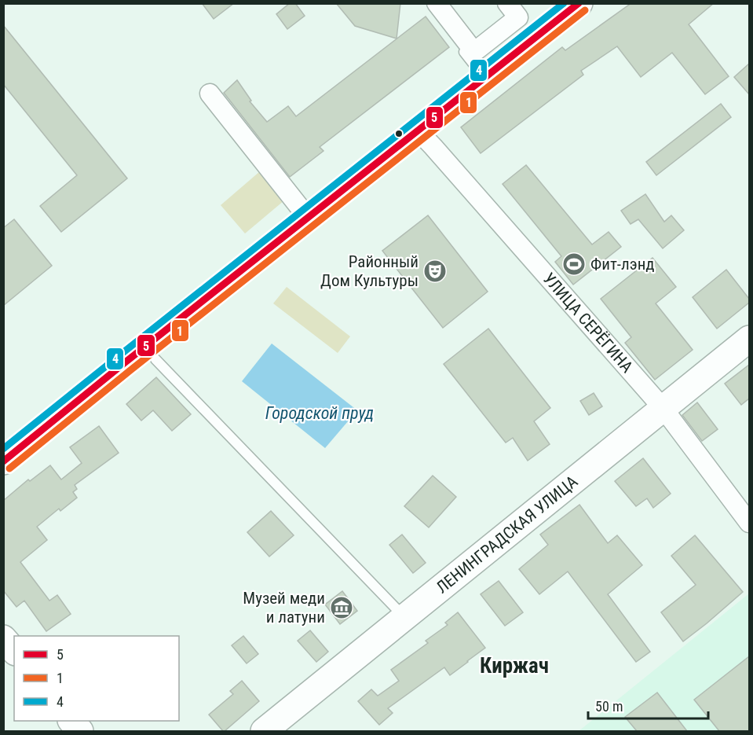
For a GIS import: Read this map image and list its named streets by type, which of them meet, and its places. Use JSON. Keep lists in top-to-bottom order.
{
  "streets": {
    "street": ["УЛИЦА СЕРЁГИНА", "ЛЕНИНГРАДСКАЯ УЛИЦА"]
  },
  "crossings": [
    ["УЛИЦА СЕРЁГИНА", "ЛЕНИНГРАДСКАЯ УЛИЦА"]
  ],
  "districts": ["Киржач"],
  "water": ["Городской пруд"],
  "places": {
    "sports": ["Фит-лэнд"],
    "theatre": ["Районный Дом Культуры"],
    "museum": ["Музей меди и латуни"]
  },
  "lines": ["transit line 5", "transit line 4", "transit line 1"],
  "legend": ["5", "1", "4"],
  "scale_bar": "50 m"
}
